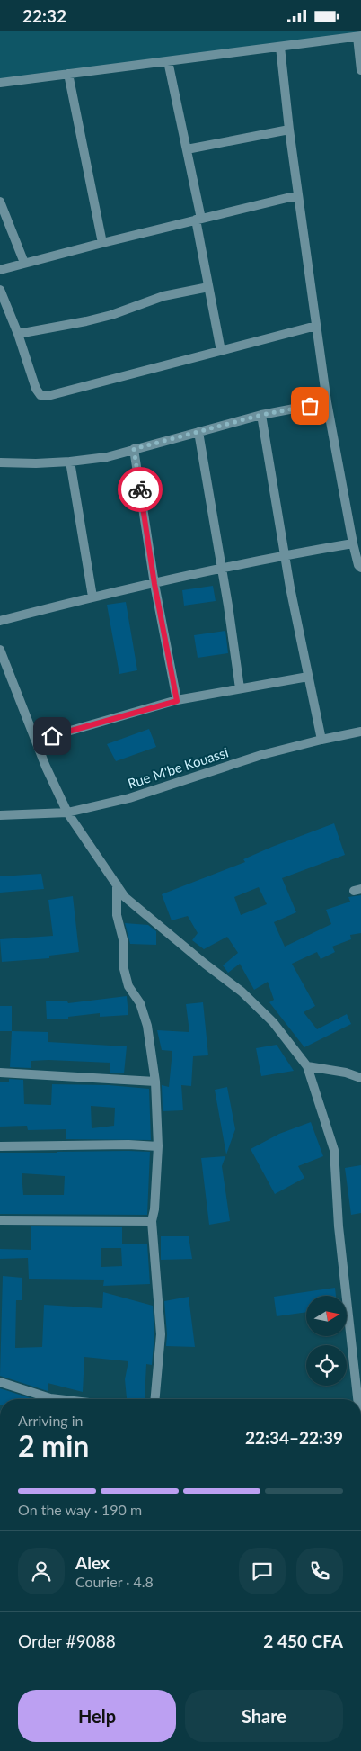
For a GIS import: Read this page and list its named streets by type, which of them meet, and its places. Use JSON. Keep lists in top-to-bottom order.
{
  "streets": {
    "street": ["Rue M'be Kouassi"]
  },
  "north": "right",
  "page": {
    "status": "22:32",
    "heading": ["2 min", "Arriving in", "22:34–22:39"],
    "panel": [
      "Alex",
      "Courier · 4.8",
      "Order #9088",
      "2 450 CFA"
    ],
    "bar": "On the way · 190 m",
    "buttons": ["Help", "Share"]
  }
}
